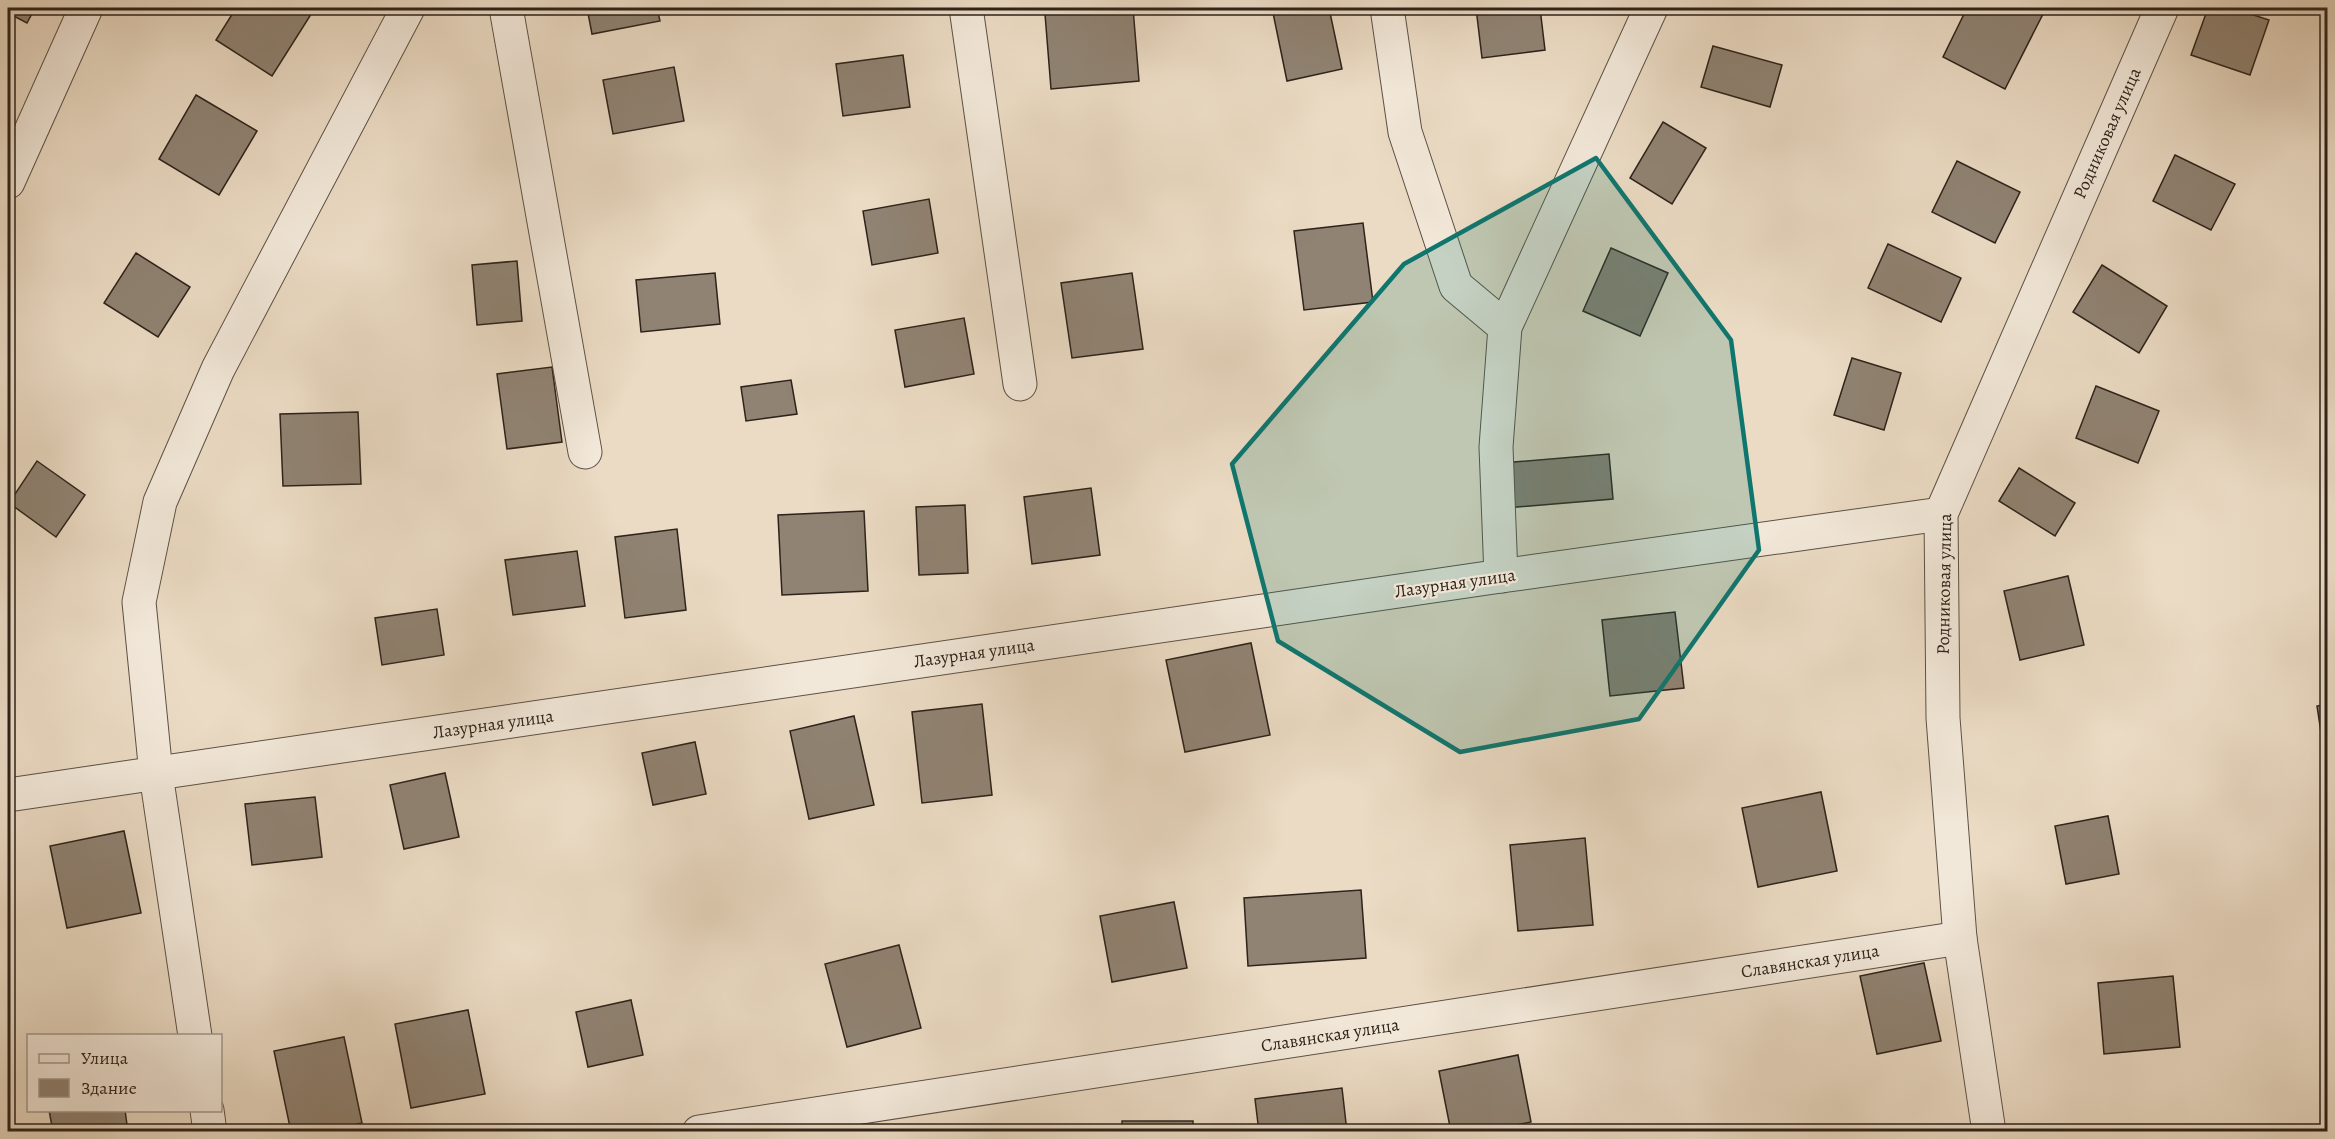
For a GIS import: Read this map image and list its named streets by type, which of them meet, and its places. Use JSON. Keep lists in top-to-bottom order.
{
  "streets": {
    "street": ["Родниковая улица", "Лазурная улица", "Славянская улица"]
  },
  "crossings": [
    ["Родниковая улица", "Лазурная улица"],
    ["Родниковая улица", "Славянская улица"]
  ],
  "legend": ["Улица", "Здание"]
}
